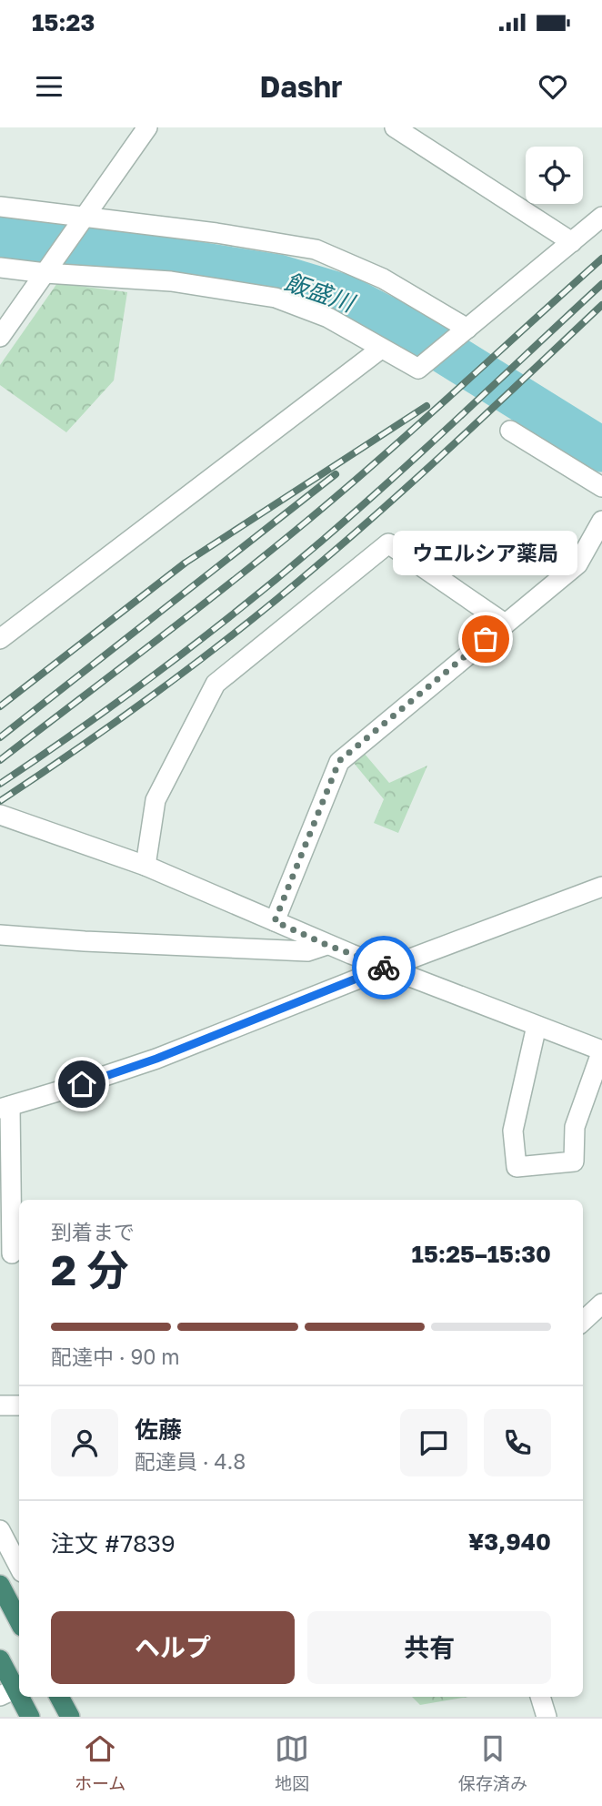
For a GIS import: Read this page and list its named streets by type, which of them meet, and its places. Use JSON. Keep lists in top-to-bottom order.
{
  "water": ["飯盛川"],
  "places": ["ウエルシア薬局"],
  "page": {
    "status": "15:23",
    "header": "Dashr",
    "bubble": "ウエルシア薬局",
    "heading": ["2 分", "到着まで", "15:25–15:30"],
    "panel": [
      "佐藤",
      "配達員 · 4.8",
      "注文 #7839",
      "¥3,940"
    ],
    "bar": "配達中 · 90 m",
    "buttons": ["ヘルプ", "共有"],
    "tabs": ["ホーム", "地図", "保存済み"]
  }
}
